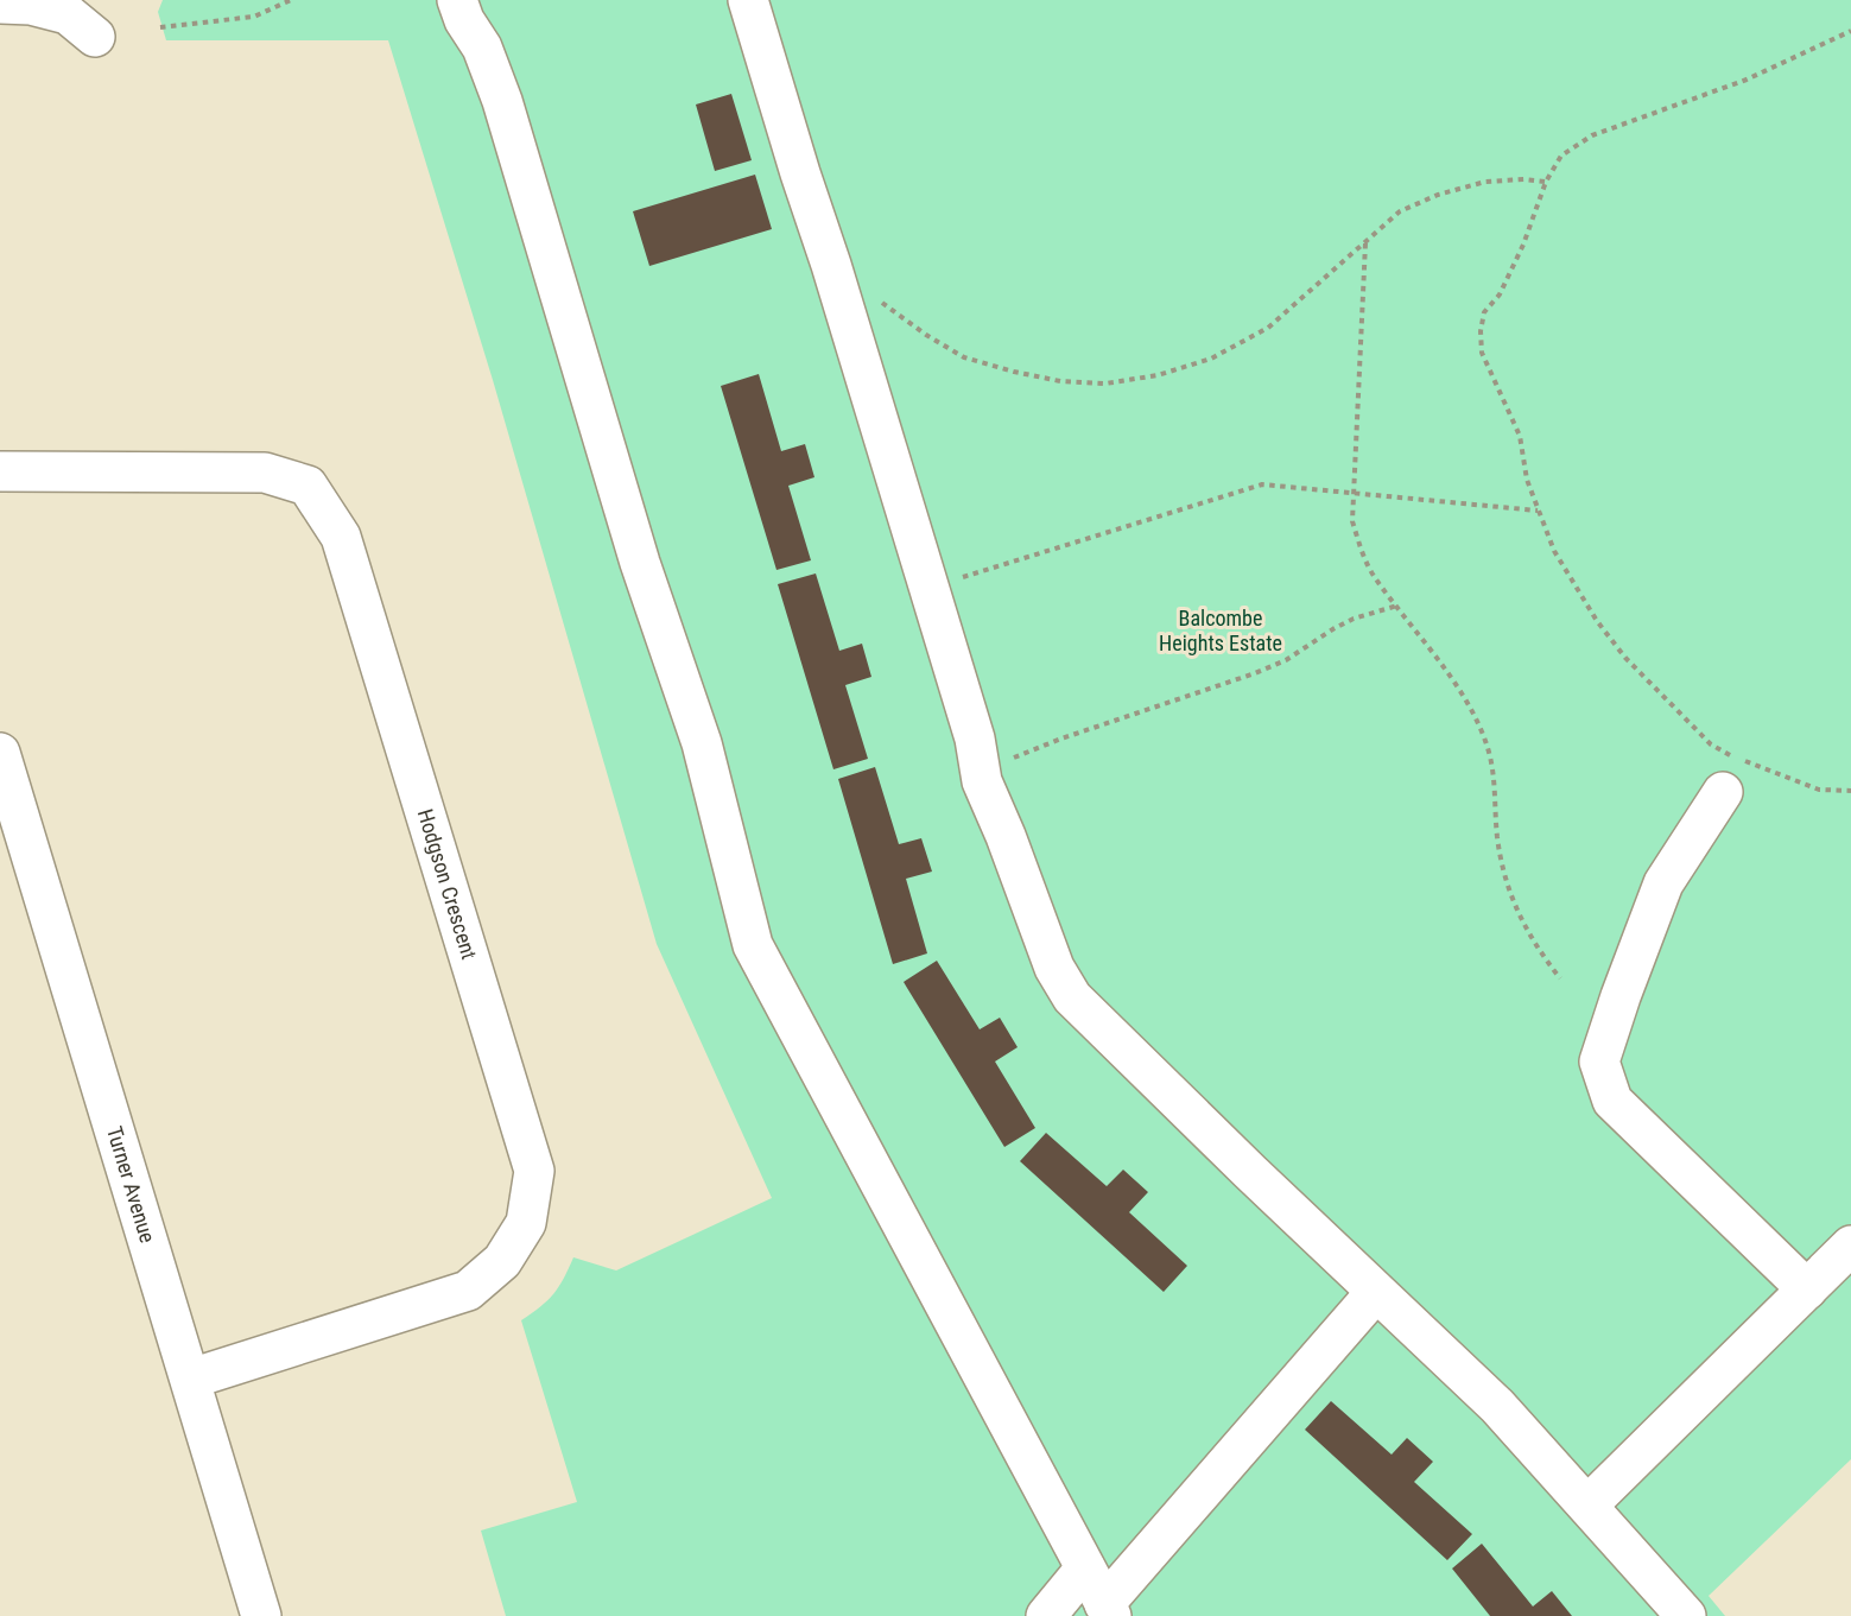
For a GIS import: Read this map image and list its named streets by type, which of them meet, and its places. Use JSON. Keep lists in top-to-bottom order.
{
  "streets": {
    "street": ["Hodgson Crescent", "Turner Avenue"]
  },
  "crossings": [
    ["Hodgson Crescent", "Turner Avenue"]
  ],
  "parks": ["Balcombe Heights Estate"]
}
